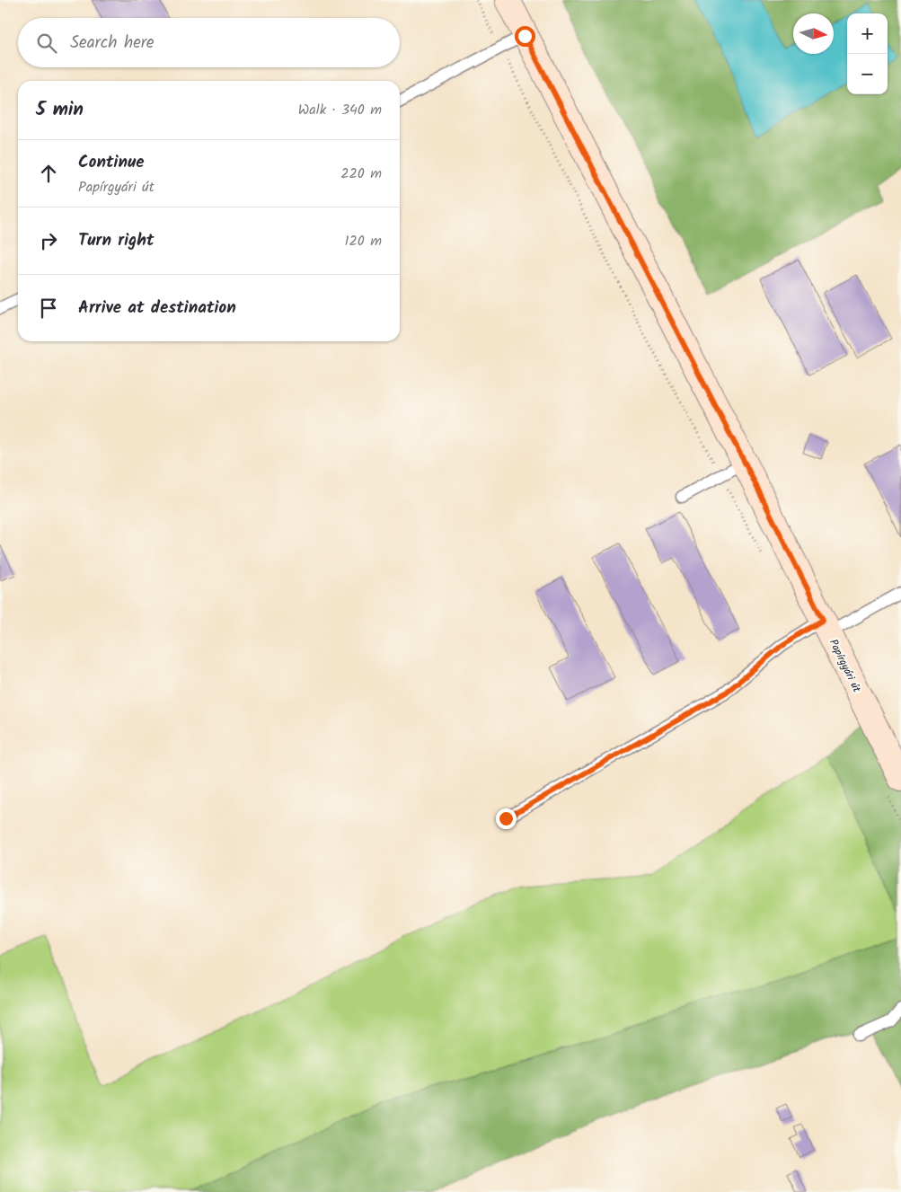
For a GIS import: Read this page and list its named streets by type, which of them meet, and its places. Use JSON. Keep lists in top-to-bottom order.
{
  "streets": {
    "street": ["Papírgyári út"]
  },
  "north": "right",
  "page": {
    "map_buttons": ["+", "−"],
    "search": "Search here",
    "heading": ["5 min", "Walk · 340 m"],
    "list": [
      ["Continue", "Papírgyári út", "220 m"],
      ["Turn right", "120 m"],
      "Arrive at destination"
    ]
  }
}
